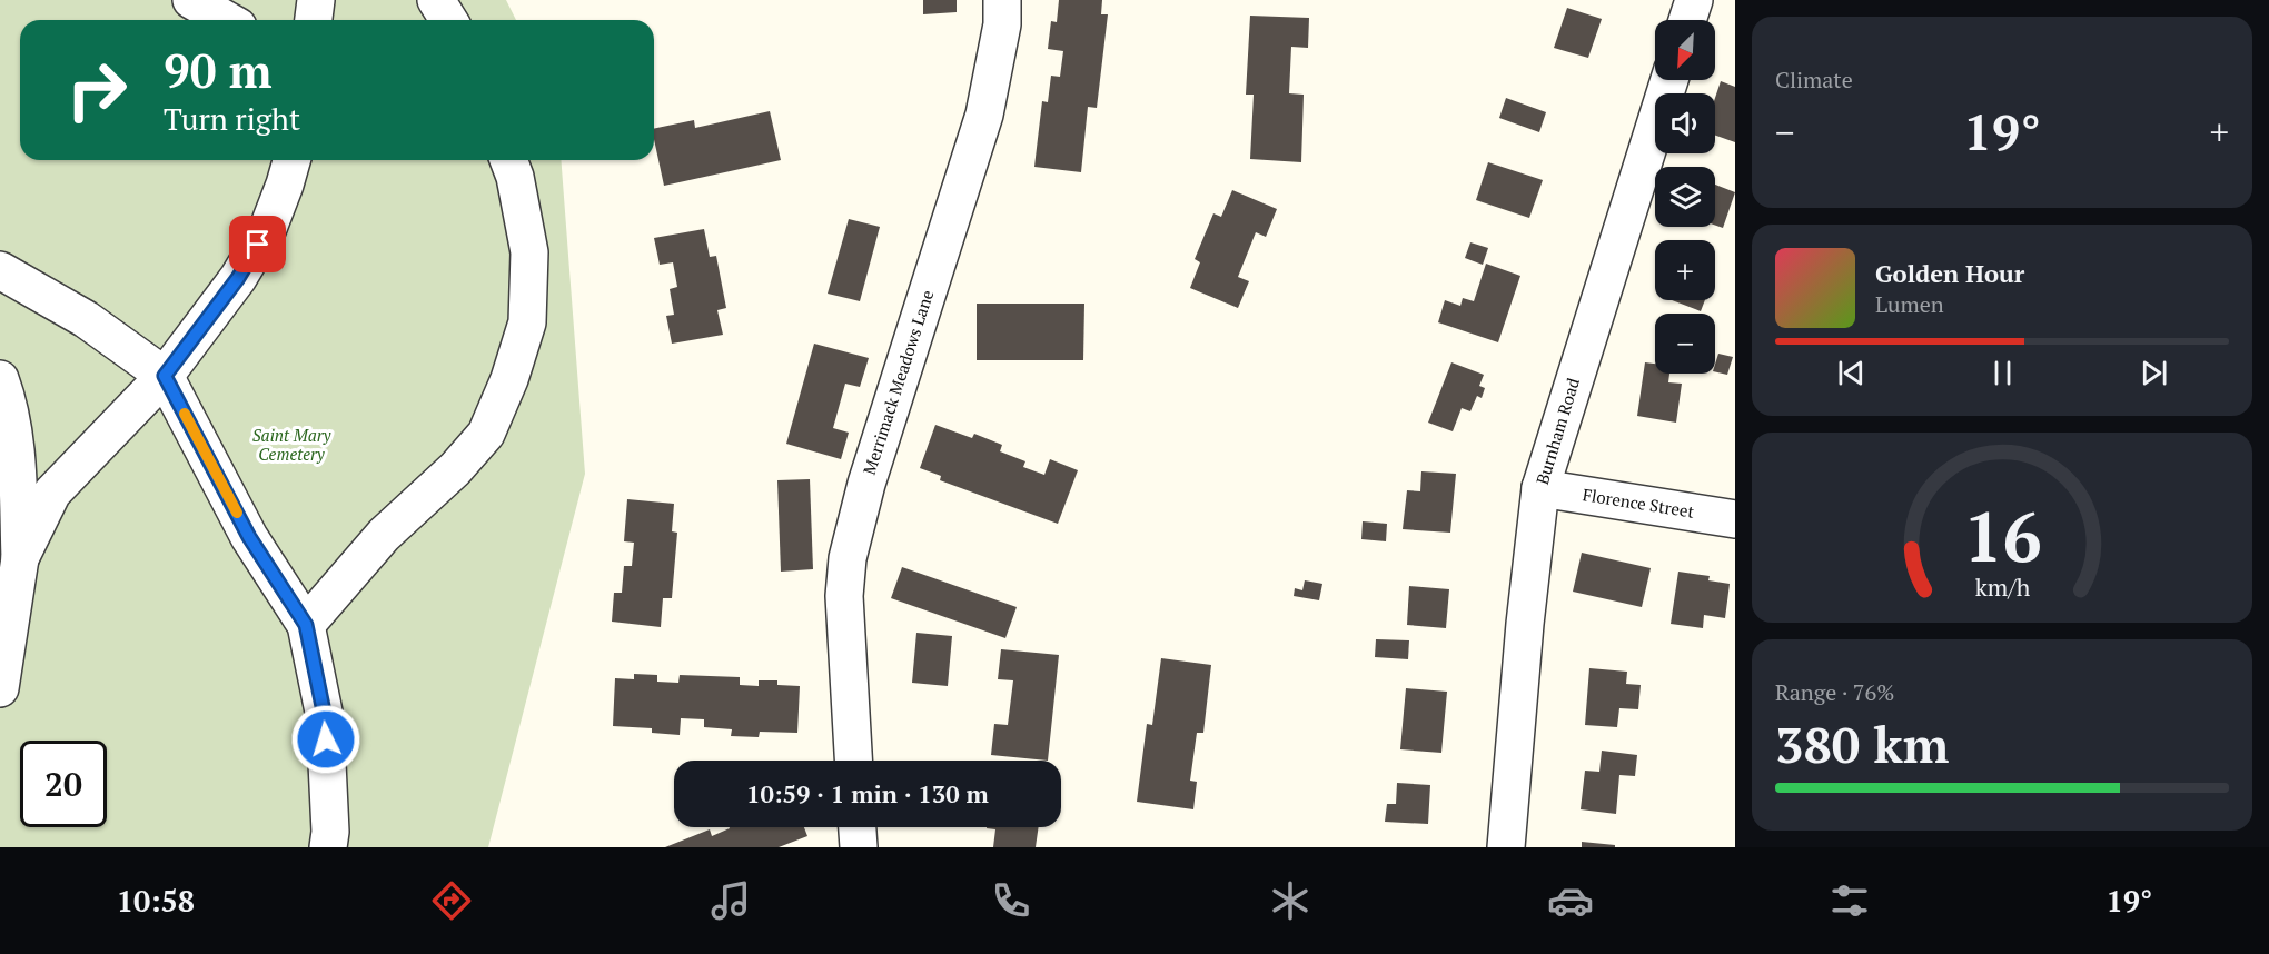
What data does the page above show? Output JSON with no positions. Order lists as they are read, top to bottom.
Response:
{
  "streets": {
    "street": ["Merrimack Meadows Lane", "Burnham Road", "Florence Street"]
  },
  "crossings": [
    ["Burnham Road", "Florence Street"]
  ],
  "parks": ["Saint Mary Cemetery"],
  "north": "bottom left",
  "page": {
    "tile": [
      "Climate",
      ["Range · 76%", "380 km"]
    ],
    "map_buttons": ["+", "−"],
    "turn": ["90 m", "Turn right"],
    "heat": ["−", "19°", "+"],
    "song": ["Golden Hour", "Lumen"],
    "limit": "20",
    "trip": "10:59 · 1 min · 130 m",
    "tabs": ["10:58", "19°"],
    "gauge": ["16", "km/h"]
  }
}
